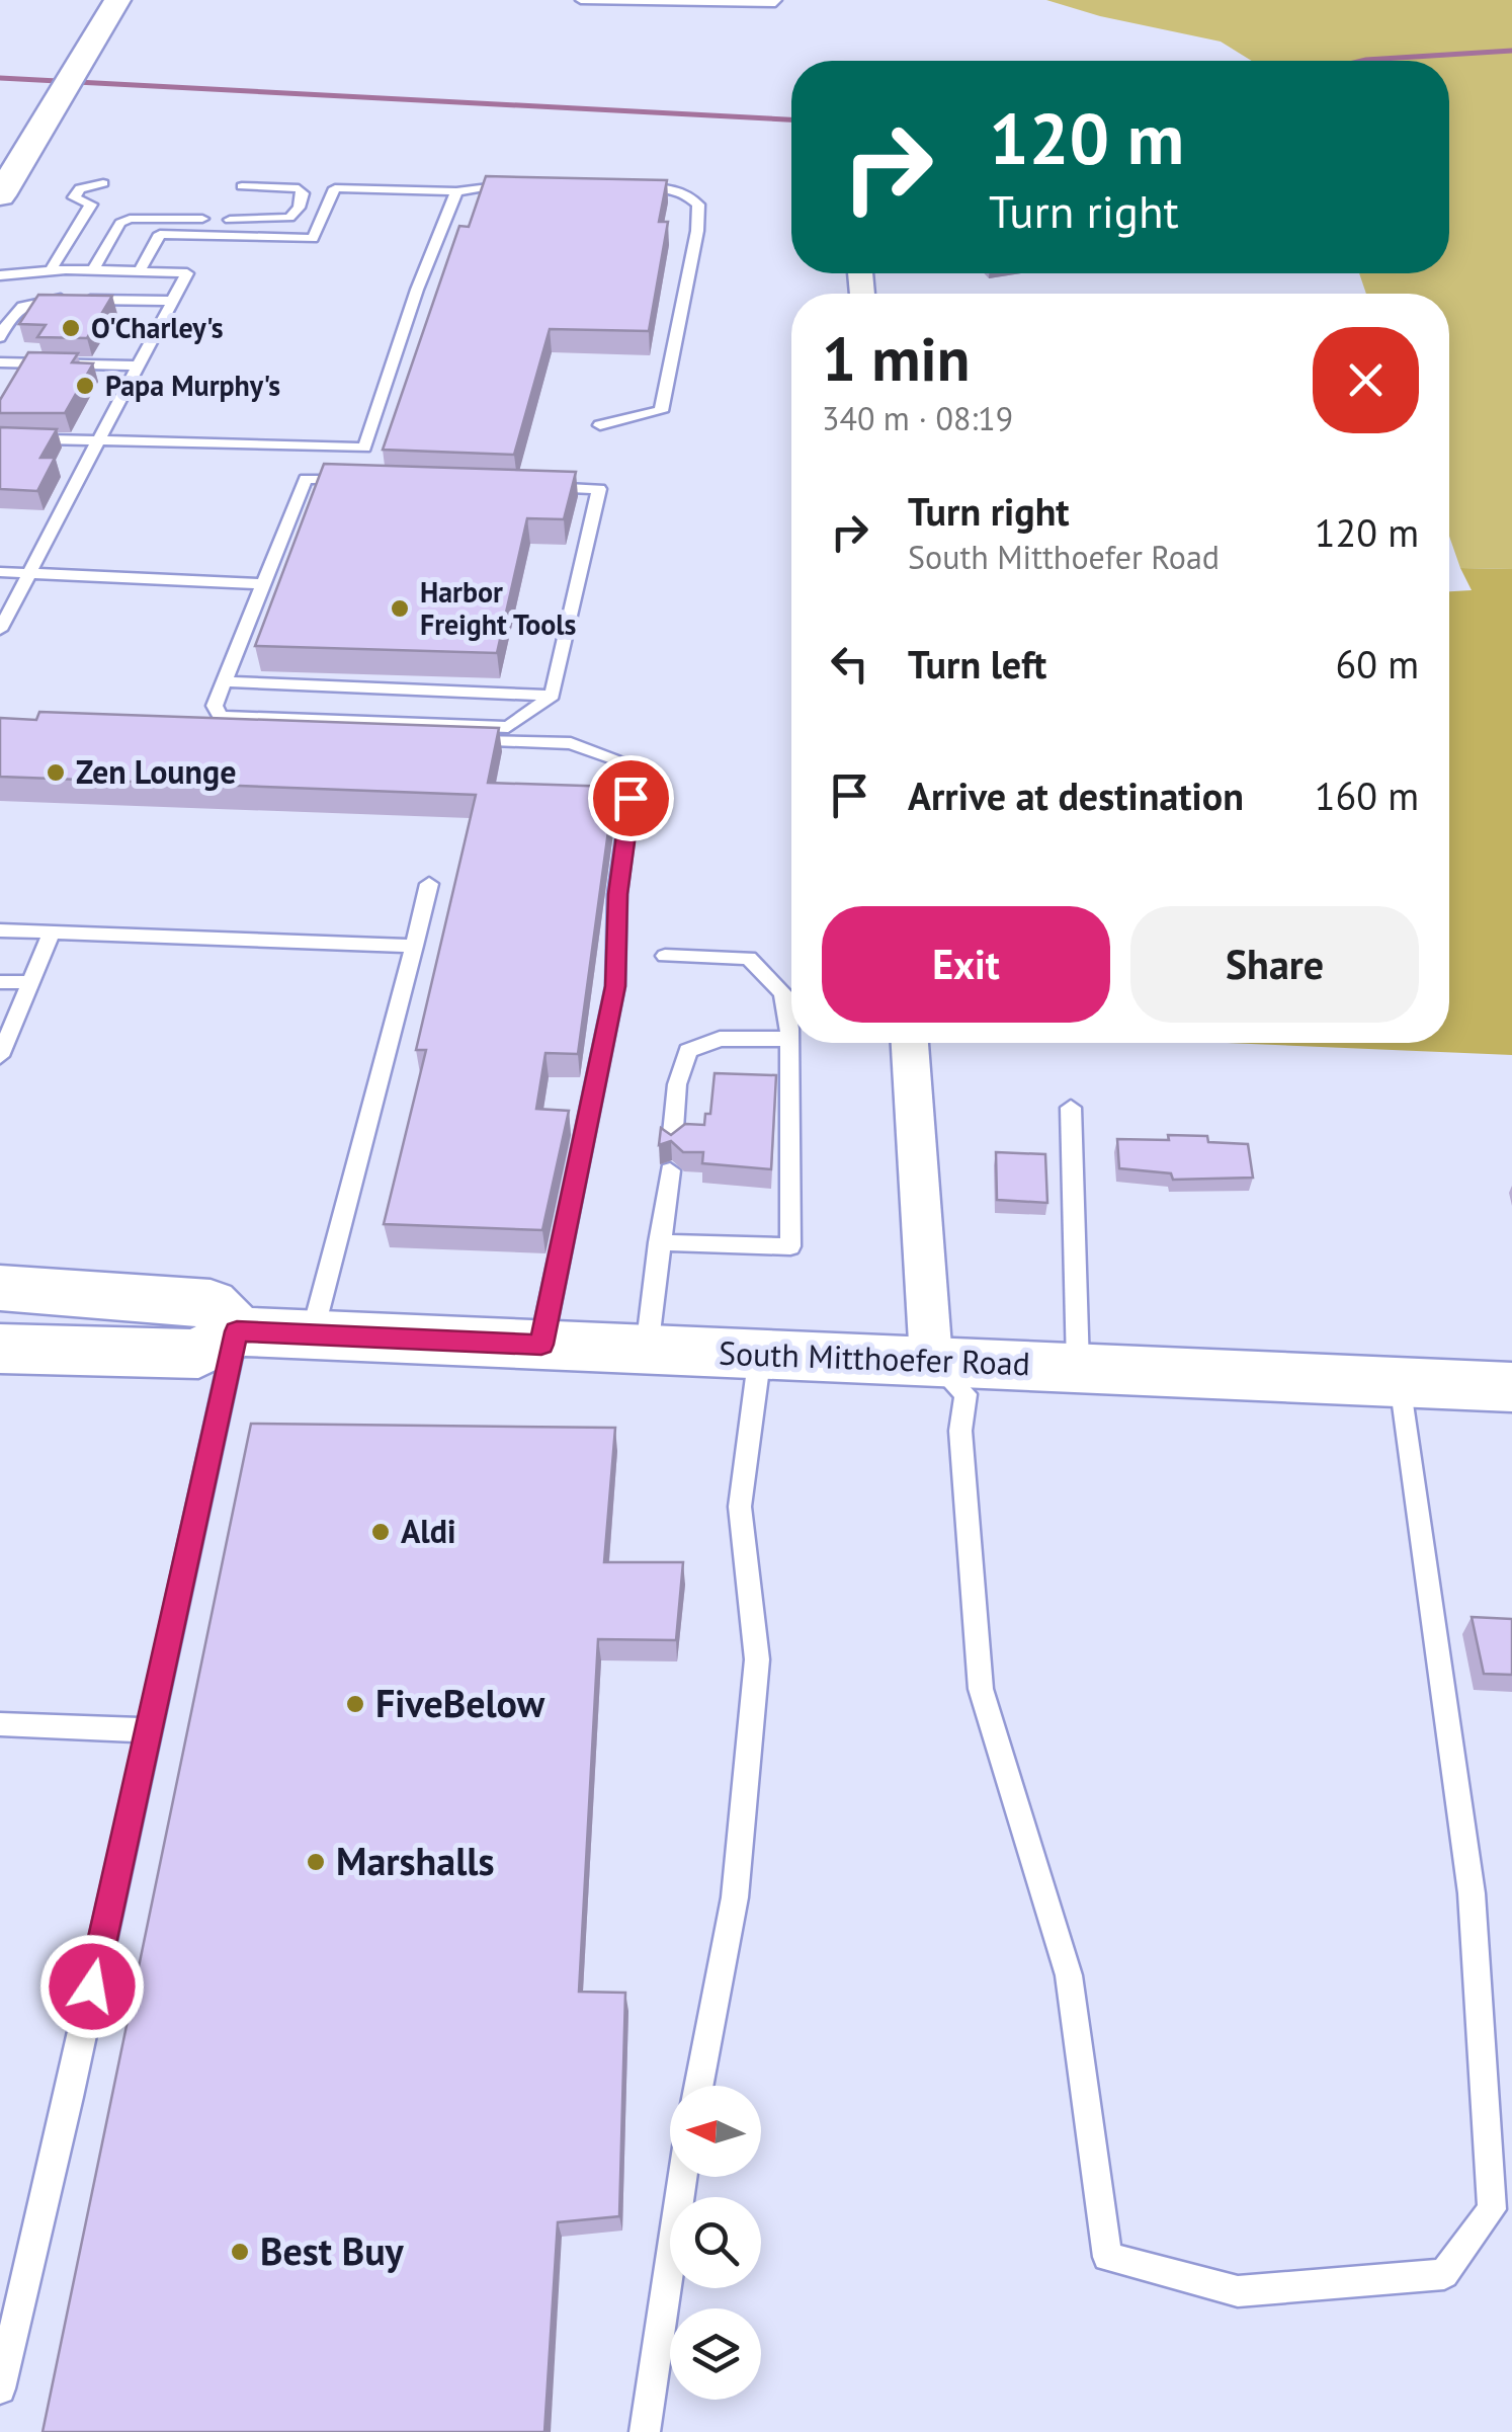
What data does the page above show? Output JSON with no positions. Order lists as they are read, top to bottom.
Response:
{
  "streets": {
    "main road": ["South Mitthoefer Road"]
  },
  "places": [
    "O'Charley's",
    "Papa Murphy's",
    "Harbor Freight Tools",
    "Zen Lounge",
    "Aldi",
    "FiveBelow",
    "Marshalls",
    "Best Buy"
  ],
  "north": "left",
  "page": {
    "turn": ["120 m", "Turn right"],
    "heading": ["1 min", "340 m · 08:19"],
    "list": [
      {
        "name": "Turn right",
        "note": "South Mitthoefer Road",
        "value": "120 m"
      },
      {
        "name": "Turn left",
        "value": "60 m"
      },
      {
        "name": "Arrive at destination",
        "value": "160 m"
      }
    ],
    "buttons": ["Exit", "Share"]
  }
}
